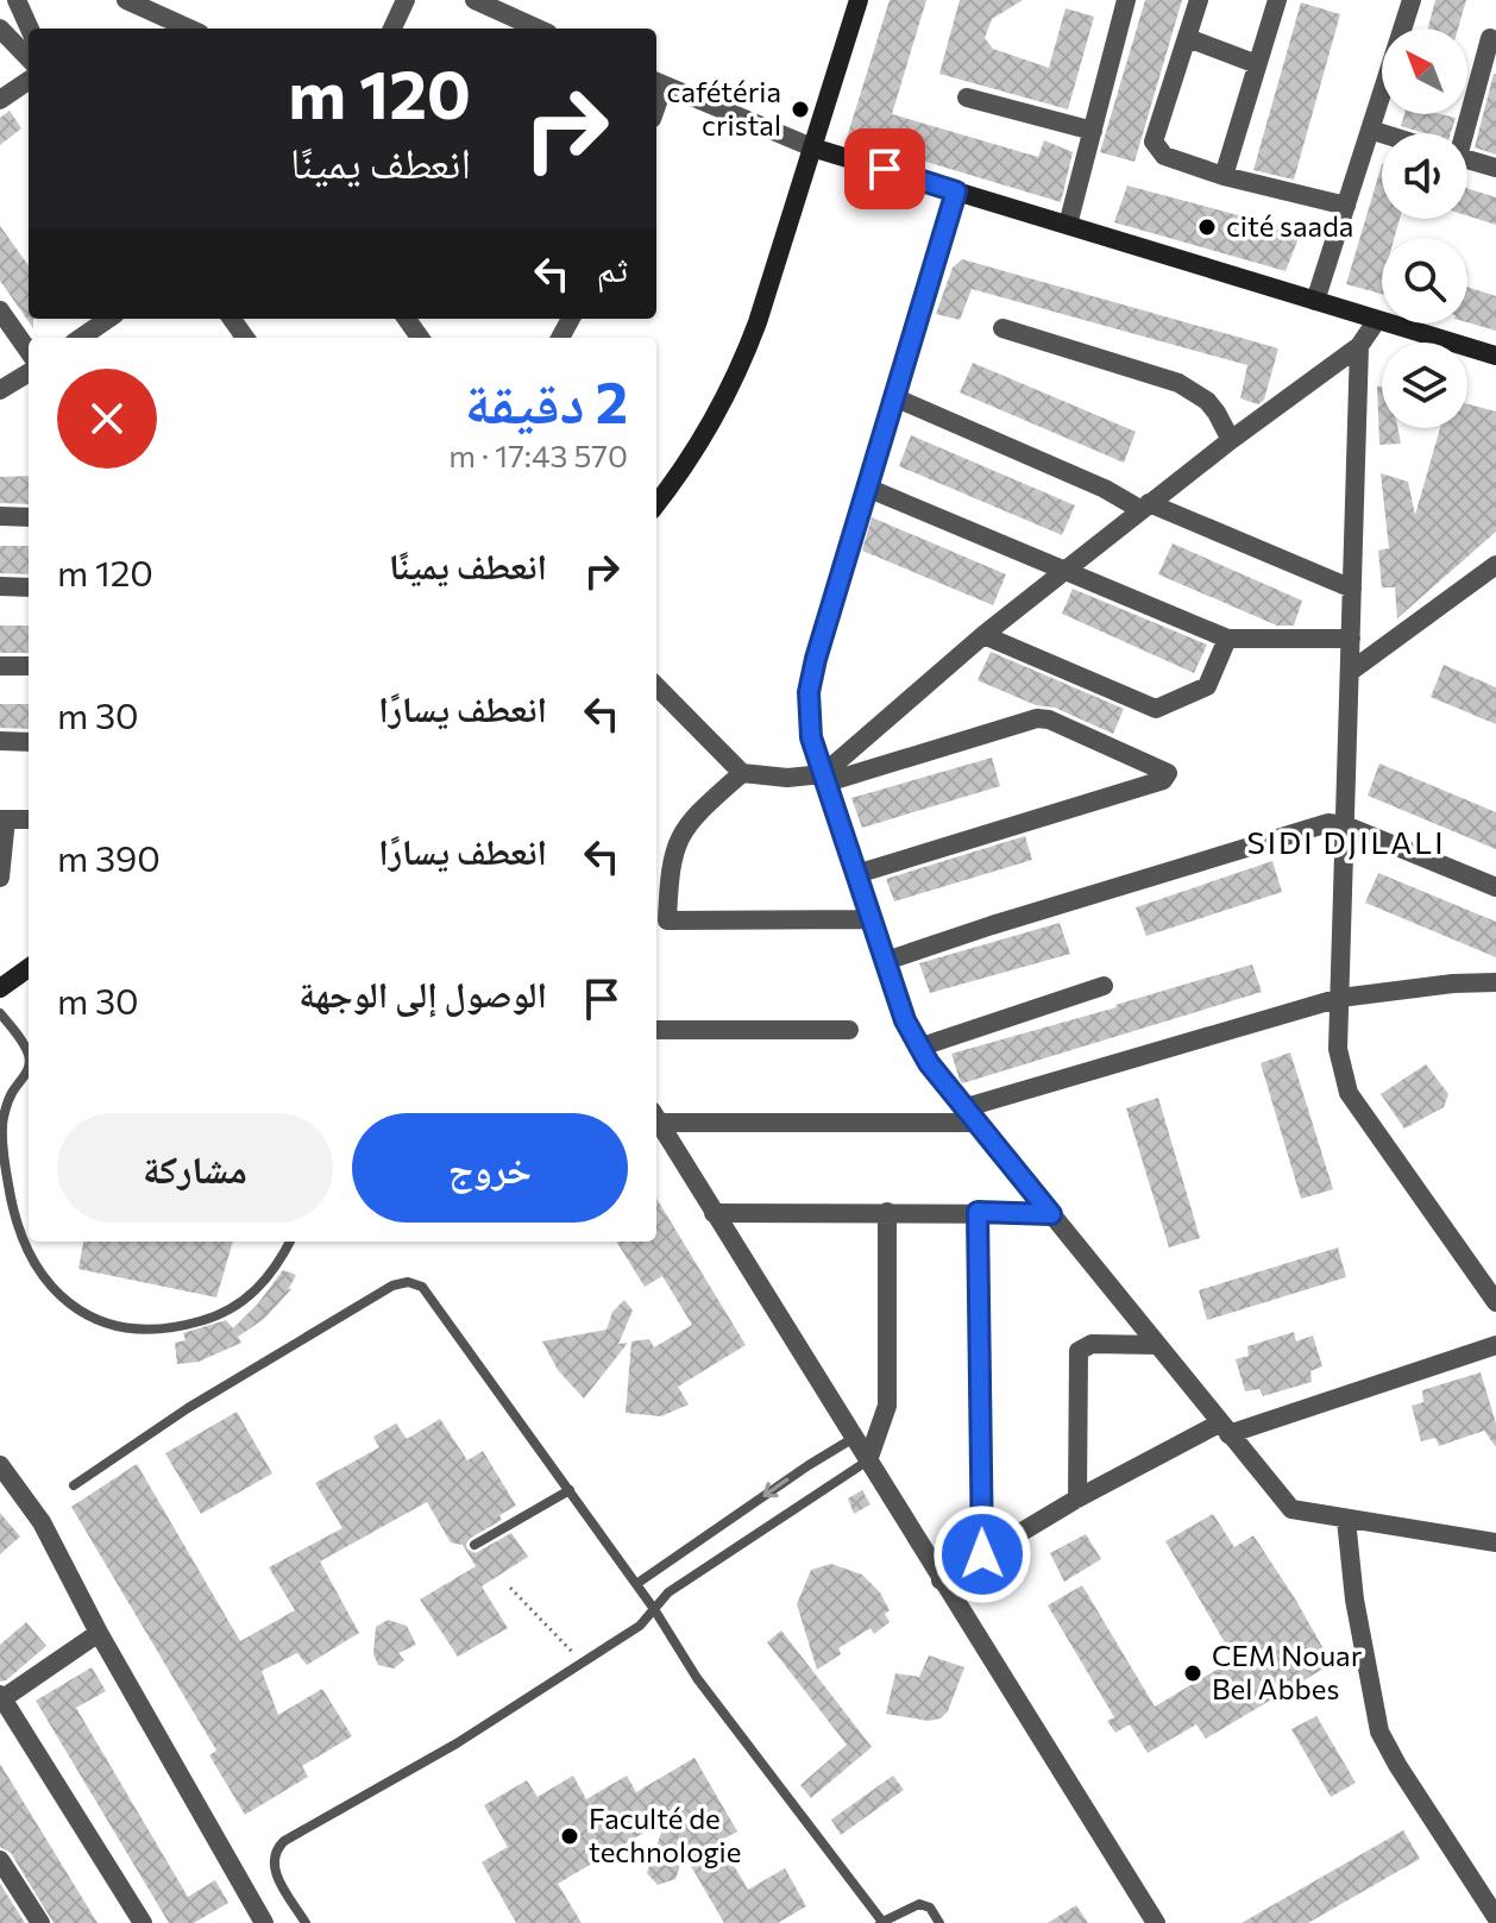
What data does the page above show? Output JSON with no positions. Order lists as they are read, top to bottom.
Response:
{
  "districts": ["SIDI DJILALI"],
  "places": [
    "cafétéria cristal",
    "cité saada",
    "CEM Nouar Bel Abbes",
    "Faculté de technologie"
  ],
  "north": "top left",
  "page": {
    "turn": ["120 m", "انعطف يمينًا"],
    "then": "ثم",
    "heading": ["2 دقيقة", "570 m · 17:43"],
    "list": [
      {
        "name": "انعطف يمينًا",
        "value": "120 m"
      },
      {
        "name": "انعطف يسارًا",
        "value": "30 m"
      },
      {
        "name": "انعطف يسارًا",
        "value": "390 m"
      },
      {
        "name": "الوصول إلى الوجهة",
        "value": "30 m"
      }
    ],
    "buttons": ["خروج", "مشاركة"]
  }
}
